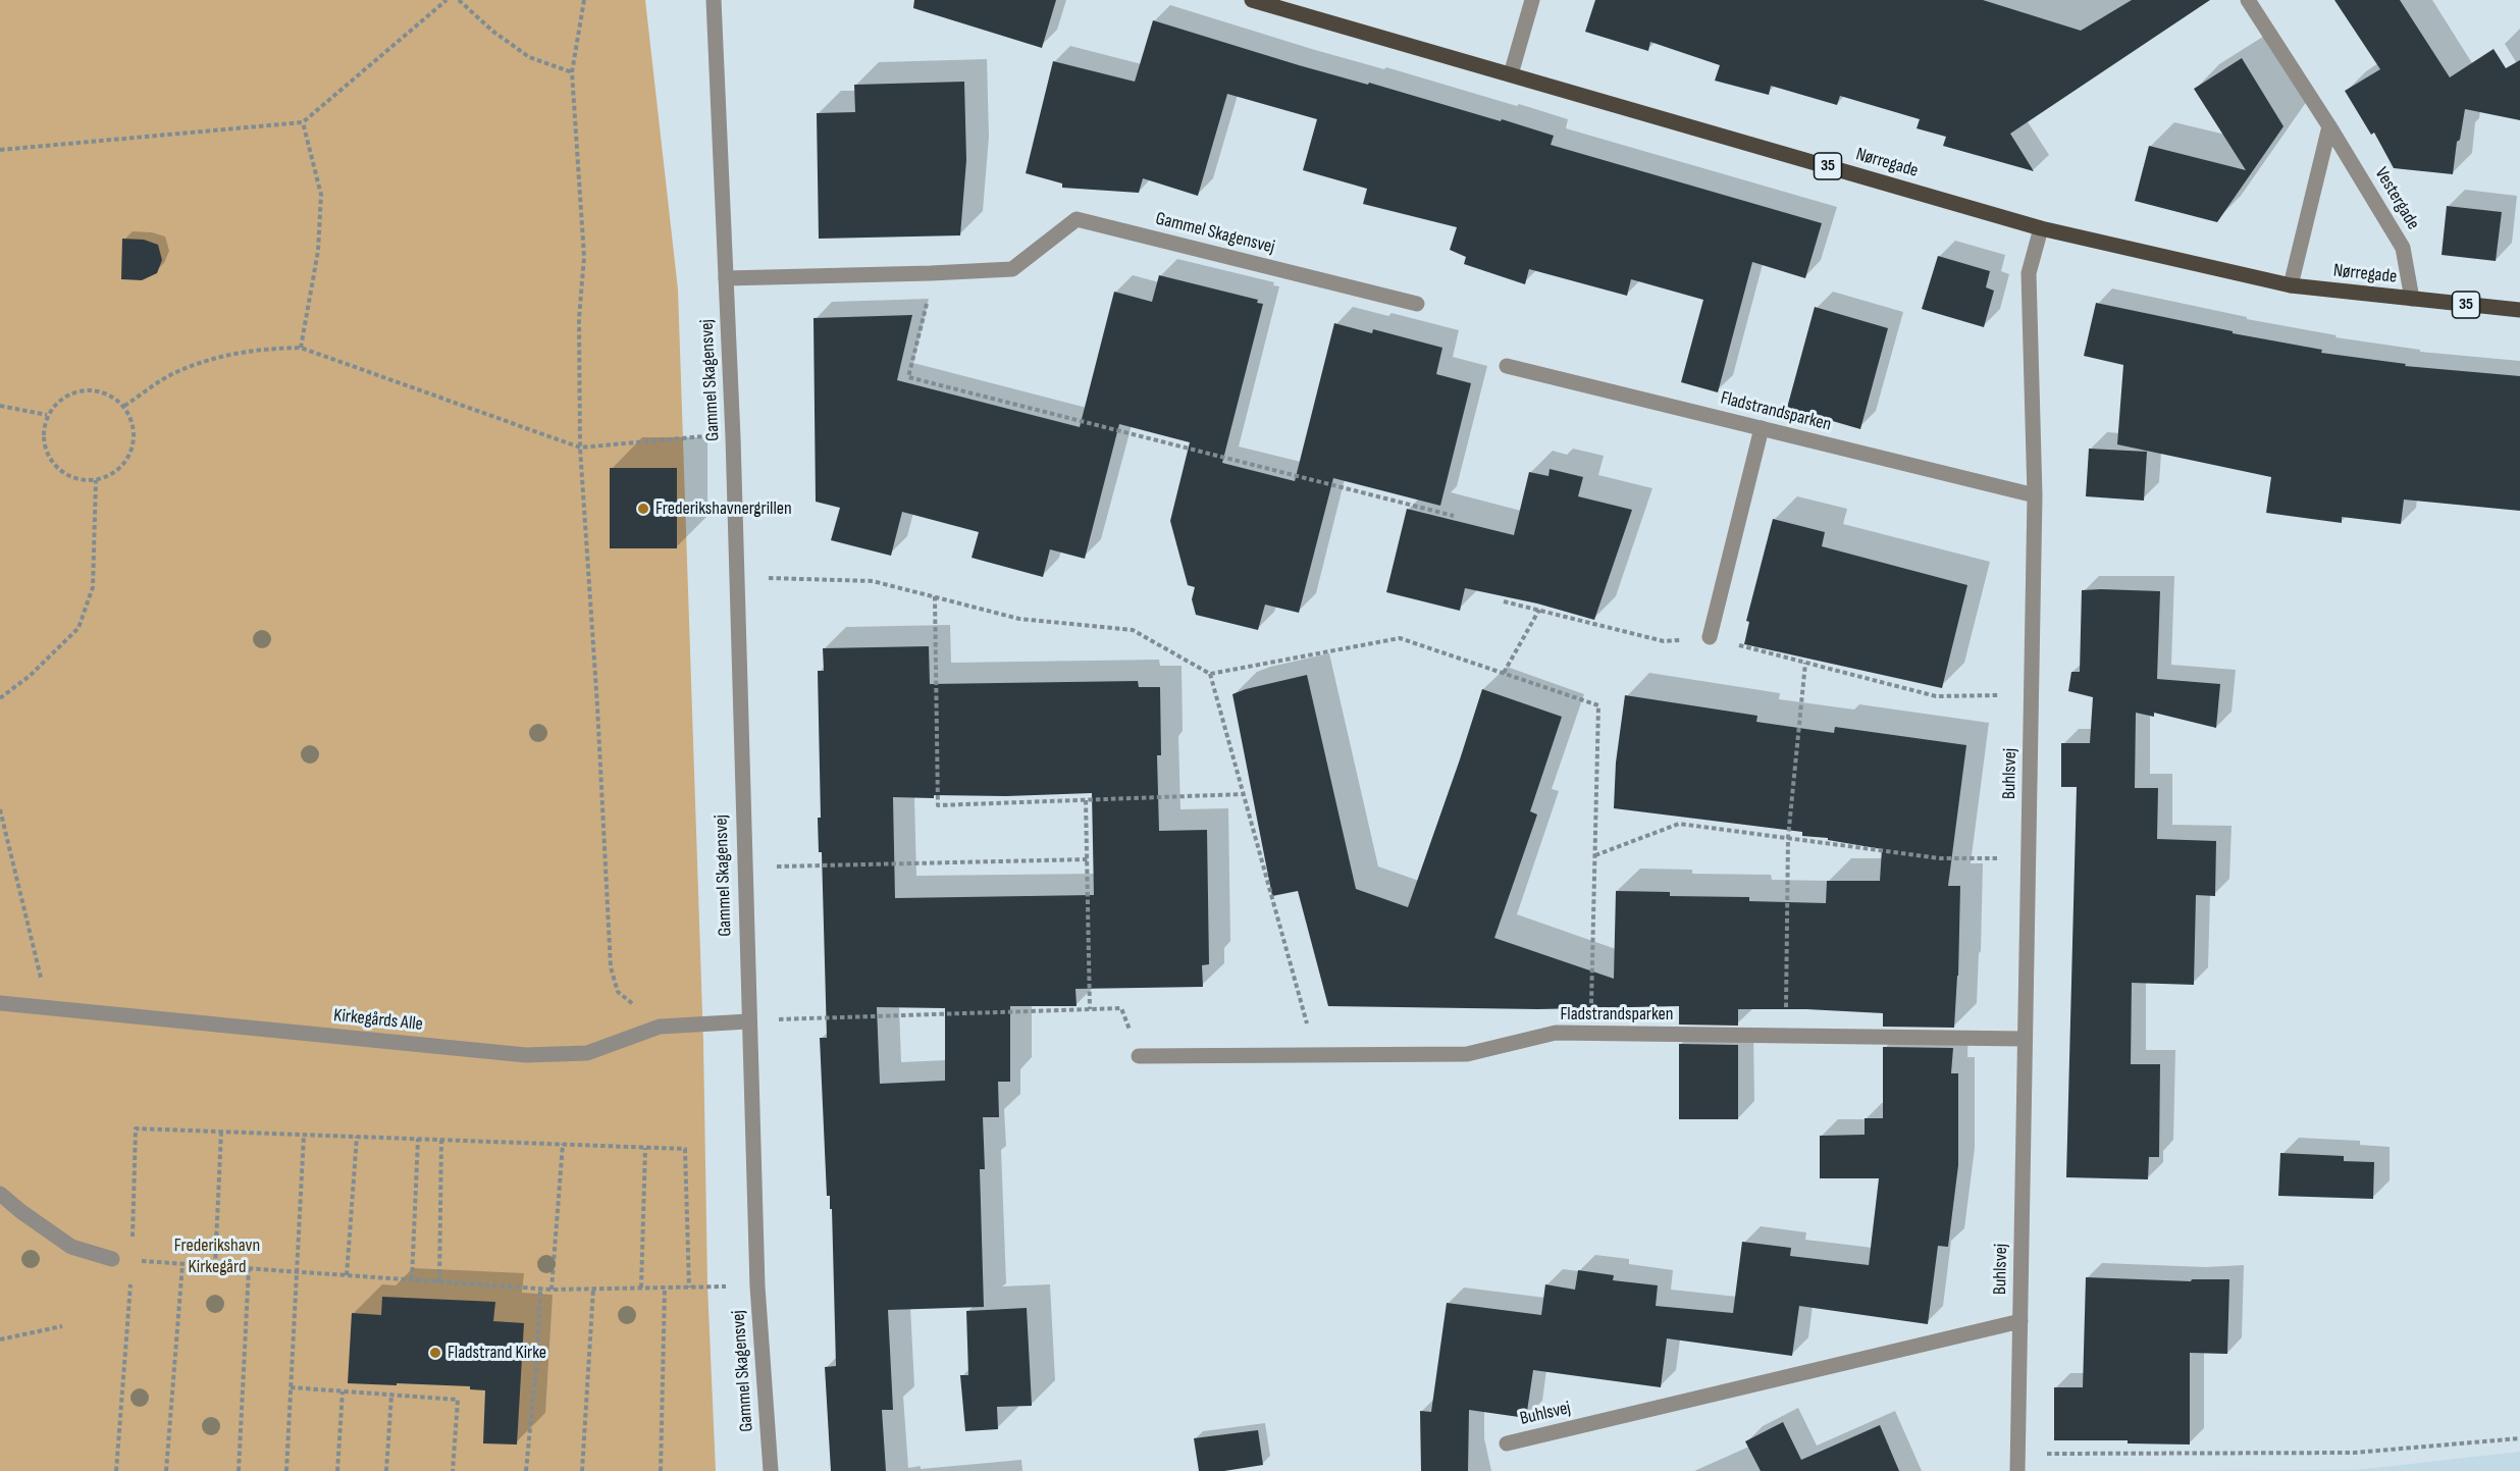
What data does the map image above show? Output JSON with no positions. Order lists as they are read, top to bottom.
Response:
{
  "streets": {
    "main road": ["Nørregade", "35"],
    "street": [
      "Vestergade",
      "Gammel Skagensvej",
      "Fladstrandsparken",
      "Buhlsvej",
      "Kirkegårds Alle"
    ]
  },
  "crossings": [
    ["Nørregade", "35"],
    ["Nørregade", "Vestergade"],
    ["Nørregade", "Buhlsvej"],
    ["35", "Vestergade"],
    ["Gammel Skagensvej", "Kirkegårds Alle"],
    ["Fladstrandsparken", "Buhlsvej"]
  ],
  "parks": ["Frederikshavn Kirkegård"],
  "places": ["Frederikshavnergrillen", "Fladstrand Kirke"]
}
